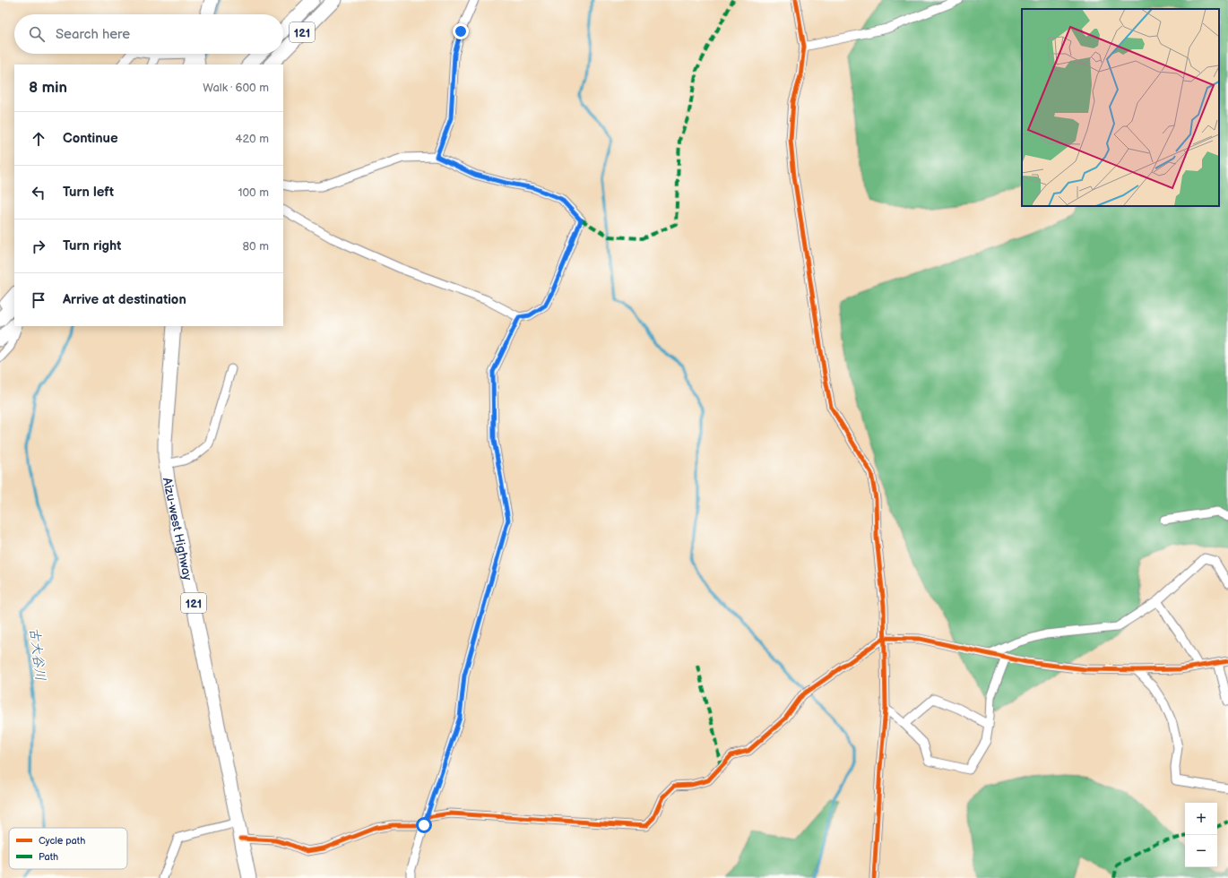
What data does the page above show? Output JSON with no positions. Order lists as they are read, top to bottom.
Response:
{
  "streets": {
    "highway": ["121", "Aizu-west Highway"]
  },
  "water": ["古大谷川"],
  "legend": ["Cycle path", "Path"],
  "page": {
    "search": "Search here",
    "heading": ["8 min", "Walk · 600 m"],
    "list": [
      ["Continue", "420 m"],
      ["Turn left", "100 m"],
      ["Turn right", "80 m"],
      "Arrive at destination"
    ],
    "map_buttons": ["+", "−"]
  }
}
